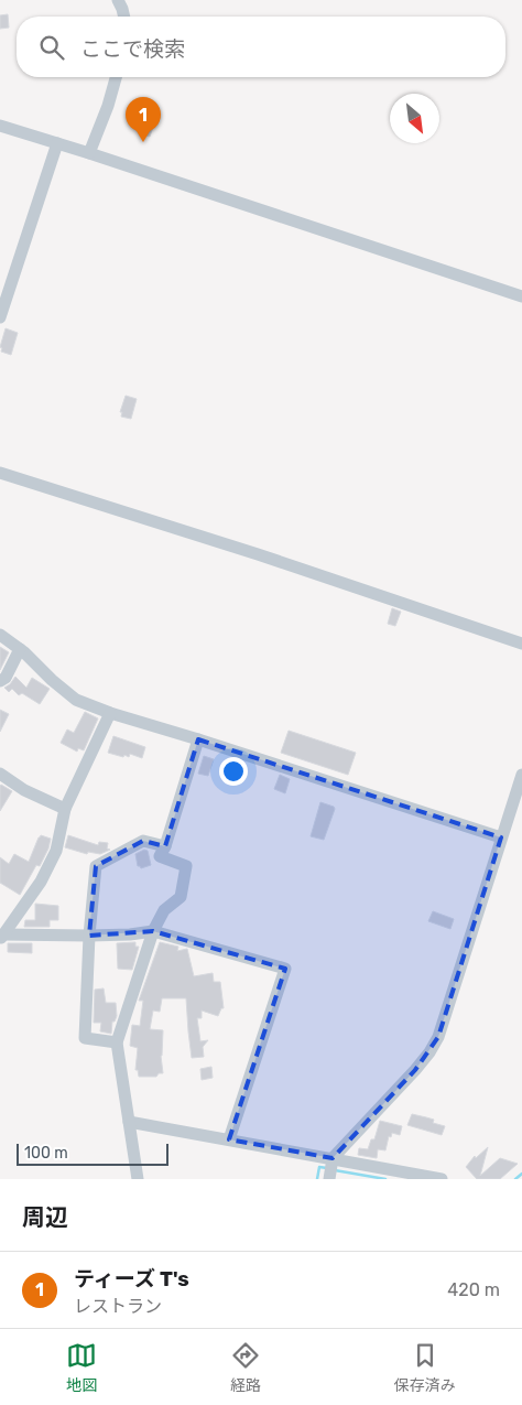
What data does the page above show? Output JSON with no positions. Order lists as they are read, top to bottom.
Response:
{
  "scale_bar": "100 m",
  "north": "bottom right",
  "page": {
    "search": "ここで検索",
    "pins": "1",
    "scale": "100 m",
    "heading": "周辺",
    "list": [
      {
        "mark": "1",
        "name": "ティーズ T's",
        "note": "レストラン",
        "value": "420 m"
      }
    ],
    "nav": ["地図", "経路", "保存済み"]
  }
}
